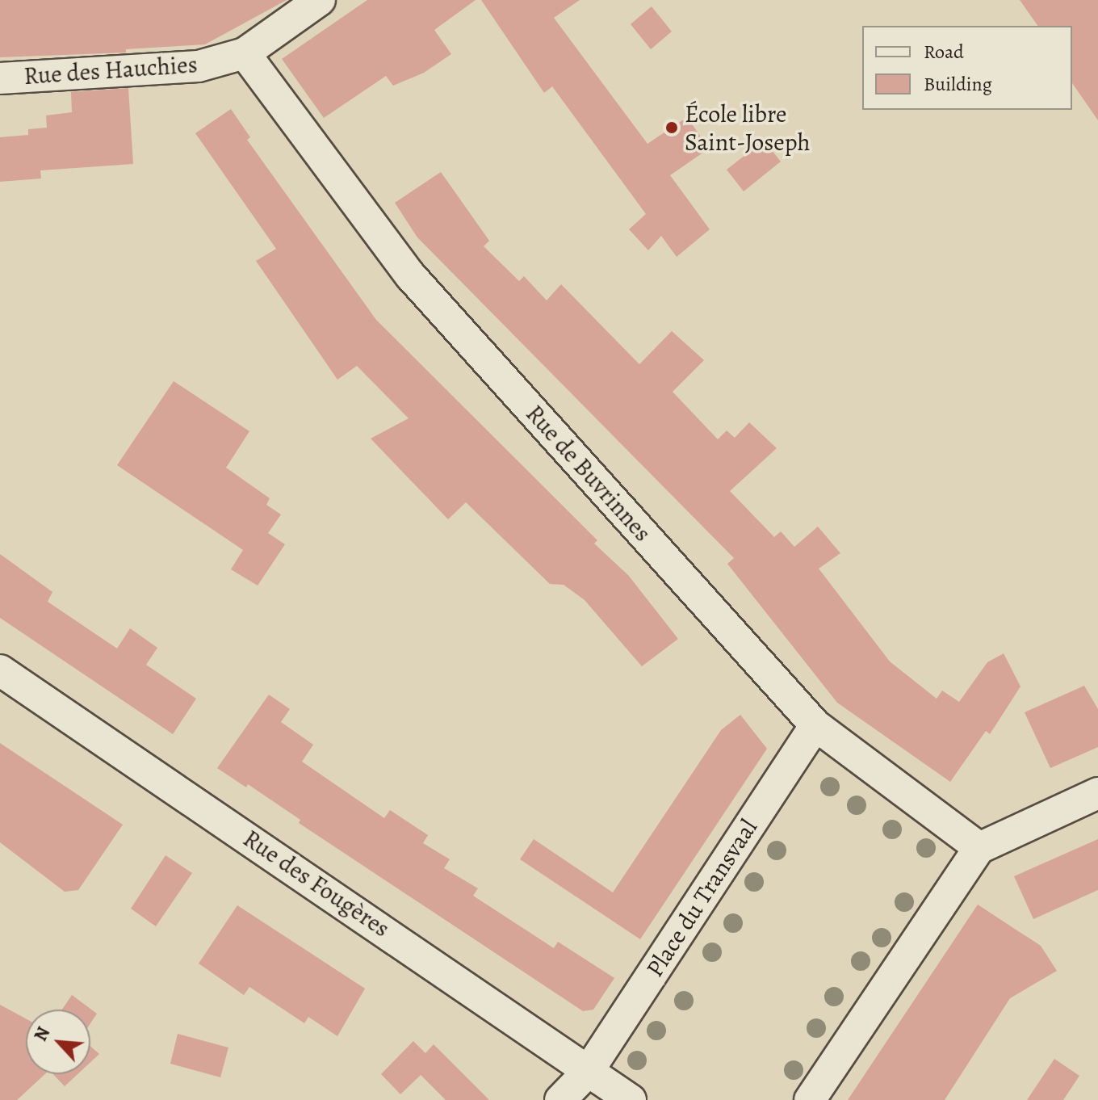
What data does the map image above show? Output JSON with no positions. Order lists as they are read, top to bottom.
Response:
{
  "streets": {
    "street": [
      "Rue des Hauchies",
      "Rue de Buvrinnes",
      "Rue des Fougères",
      "Place du Transvaal"
    ]
  },
  "crossings": [
    ["Rue des Hauchies", "Rue de Buvrinnes"],
    ["Rue de Buvrinnes", "Place du Transvaal"],
    ["Rue des Fougères", "Place du Transvaal"]
  ],
  "places": ["École libre Saint-Joseph"],
  "legend": ["Road", "Building"],
  "north": "top left"
}
